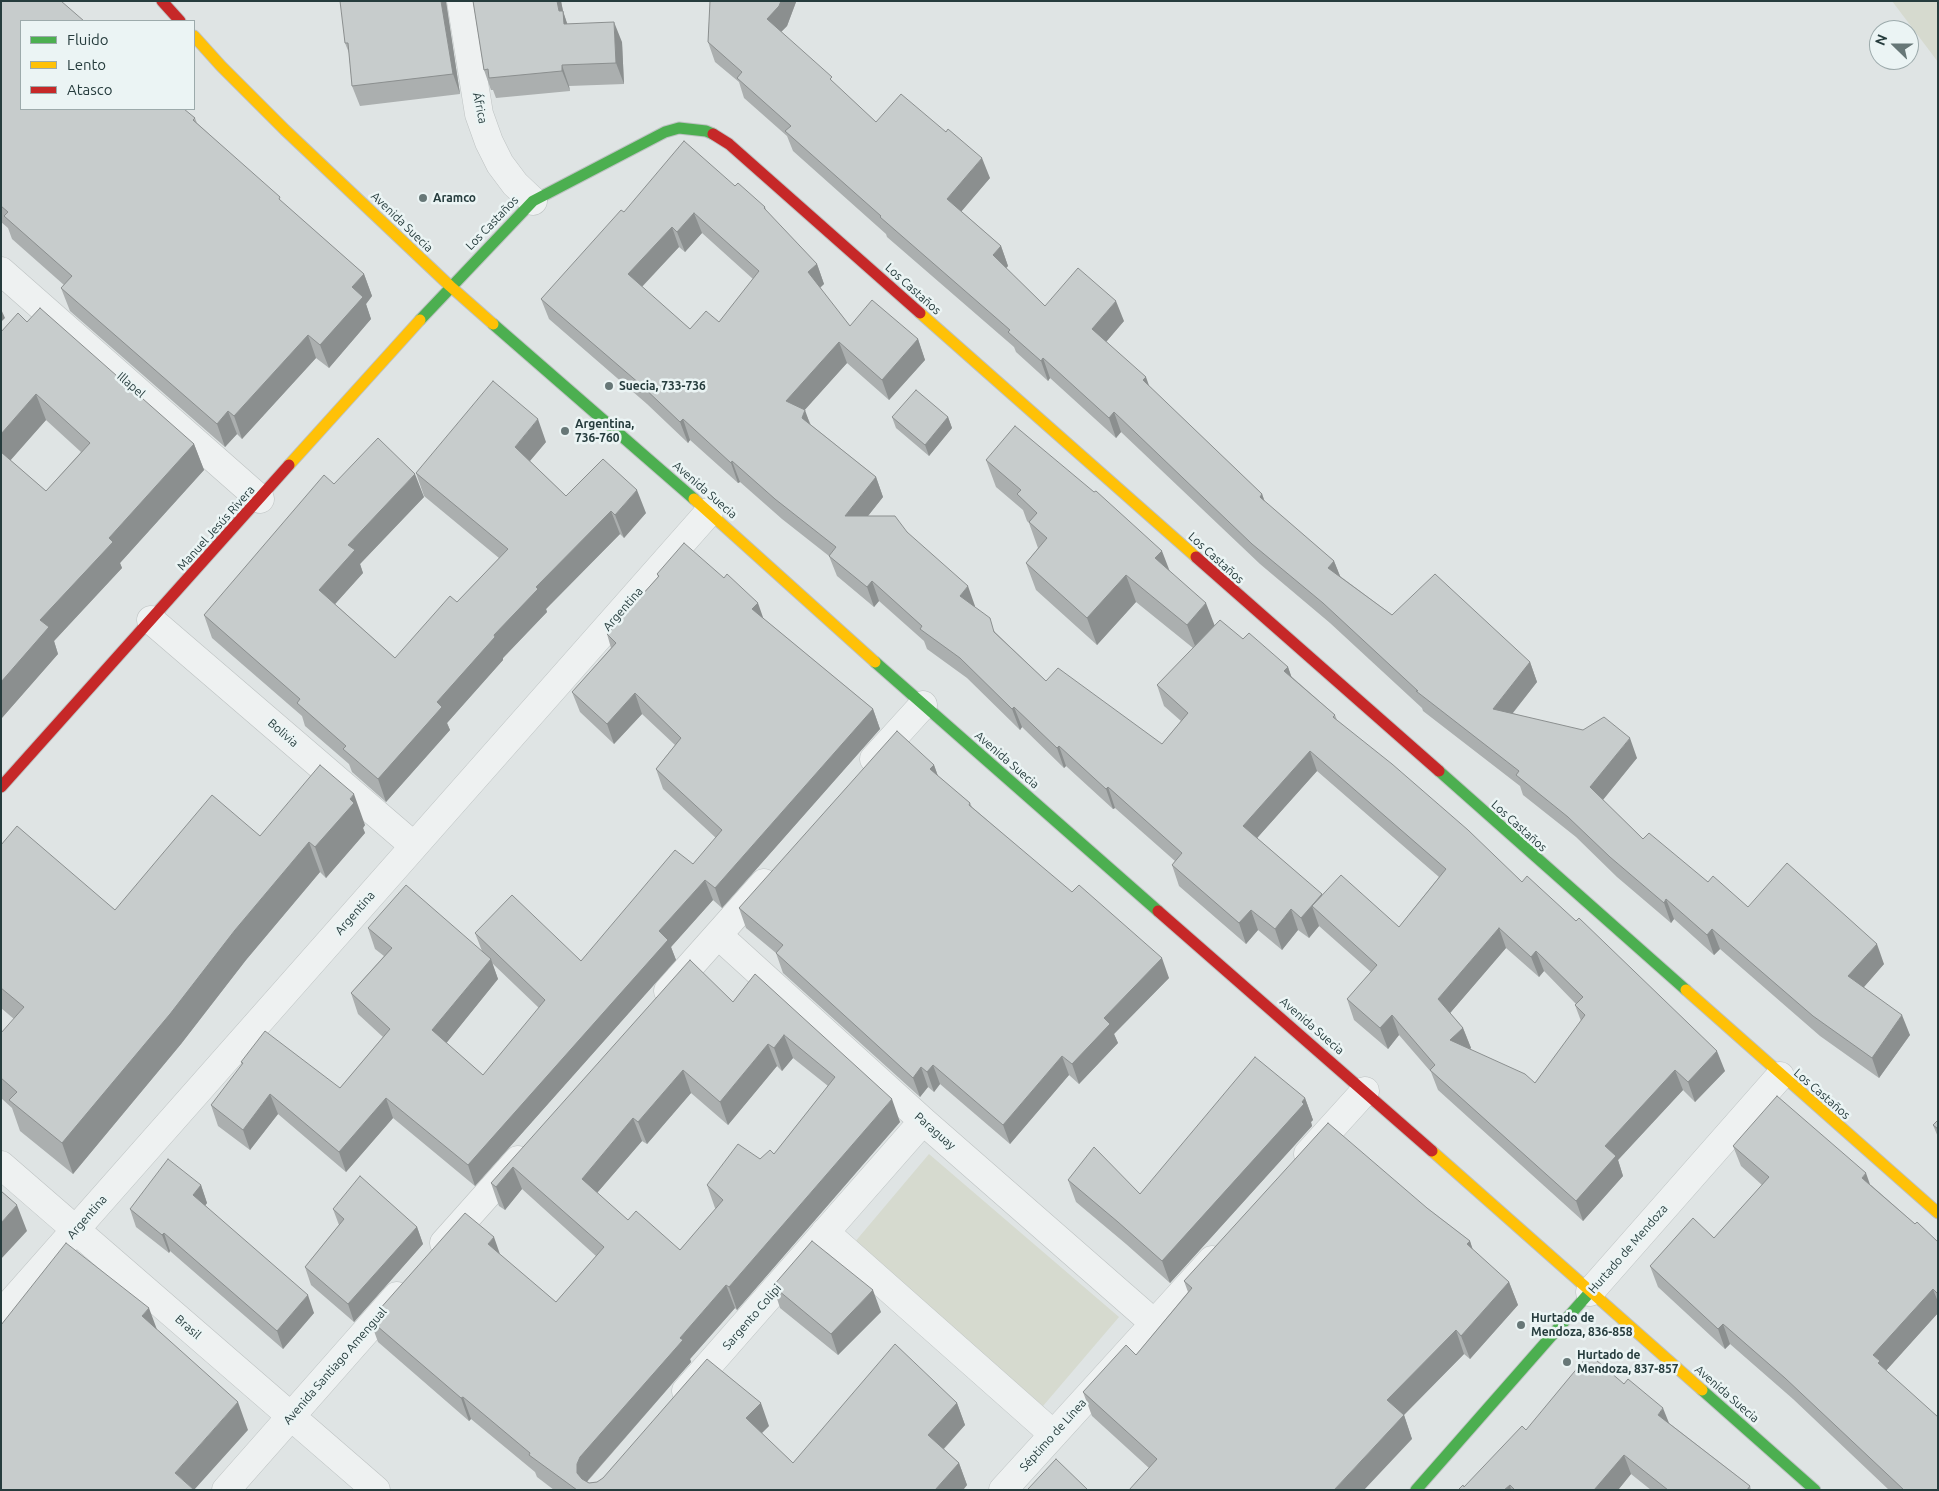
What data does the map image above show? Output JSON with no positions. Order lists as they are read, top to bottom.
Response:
{
  "streets": {
    "street": [
      "África",
      "Avenida Suecia",
      "Los Castaños",
      "Illapel",
      "Manuel Jesús Rivera",
      "Argentina",
      "Bolivia",
      "Paraguay",
      "Hurtado de Mendoza",
      "Sargento Colipi",
      "Brasil",
      "Avenida Santiago Amengual",
      "Séptimo de Línea"
    ]
  },
  "crossings": [
    ["África", "Los Castaños"],
    ["Avenida Suecia", "Los Castaños"],
    ["Avenida Suecia", "Manuel Jesús Rivera"],
    ["Avenida Suecia", "Argentina"],
    ["Avenida Suecia", "Hurtado de Mendoza"],
    ["Los Castaños", "Manuel Jesús Rivera"],
    ["Los Castaños", "Hurtado de Mendoza"],
    ["Illapel", "Manuel Jesús Rivera"],
    ["Manuel Jesús Rivera", "Bolivia"],
    ["Argentina", "Bolivia"],
    ["Argentina", "Brasil"],
    ["Paraguay", "Sargento Colipi"],
    ["Paraguay", "Séptimo de Línea"],
    ["Brasil", "Avenida Santiago Amengual"]
  ],
  "places": [
    "Aramco",
    "Suecia, 733-736",
    "Argentina, 736-760",
    "Hurtado de Mendoza, 836-858",
    "Hurtado de Mendoza, 837-857"
  ],
  "legend": ["Fluido", "Lento", "Atasco"],
  "north": "left"
}
